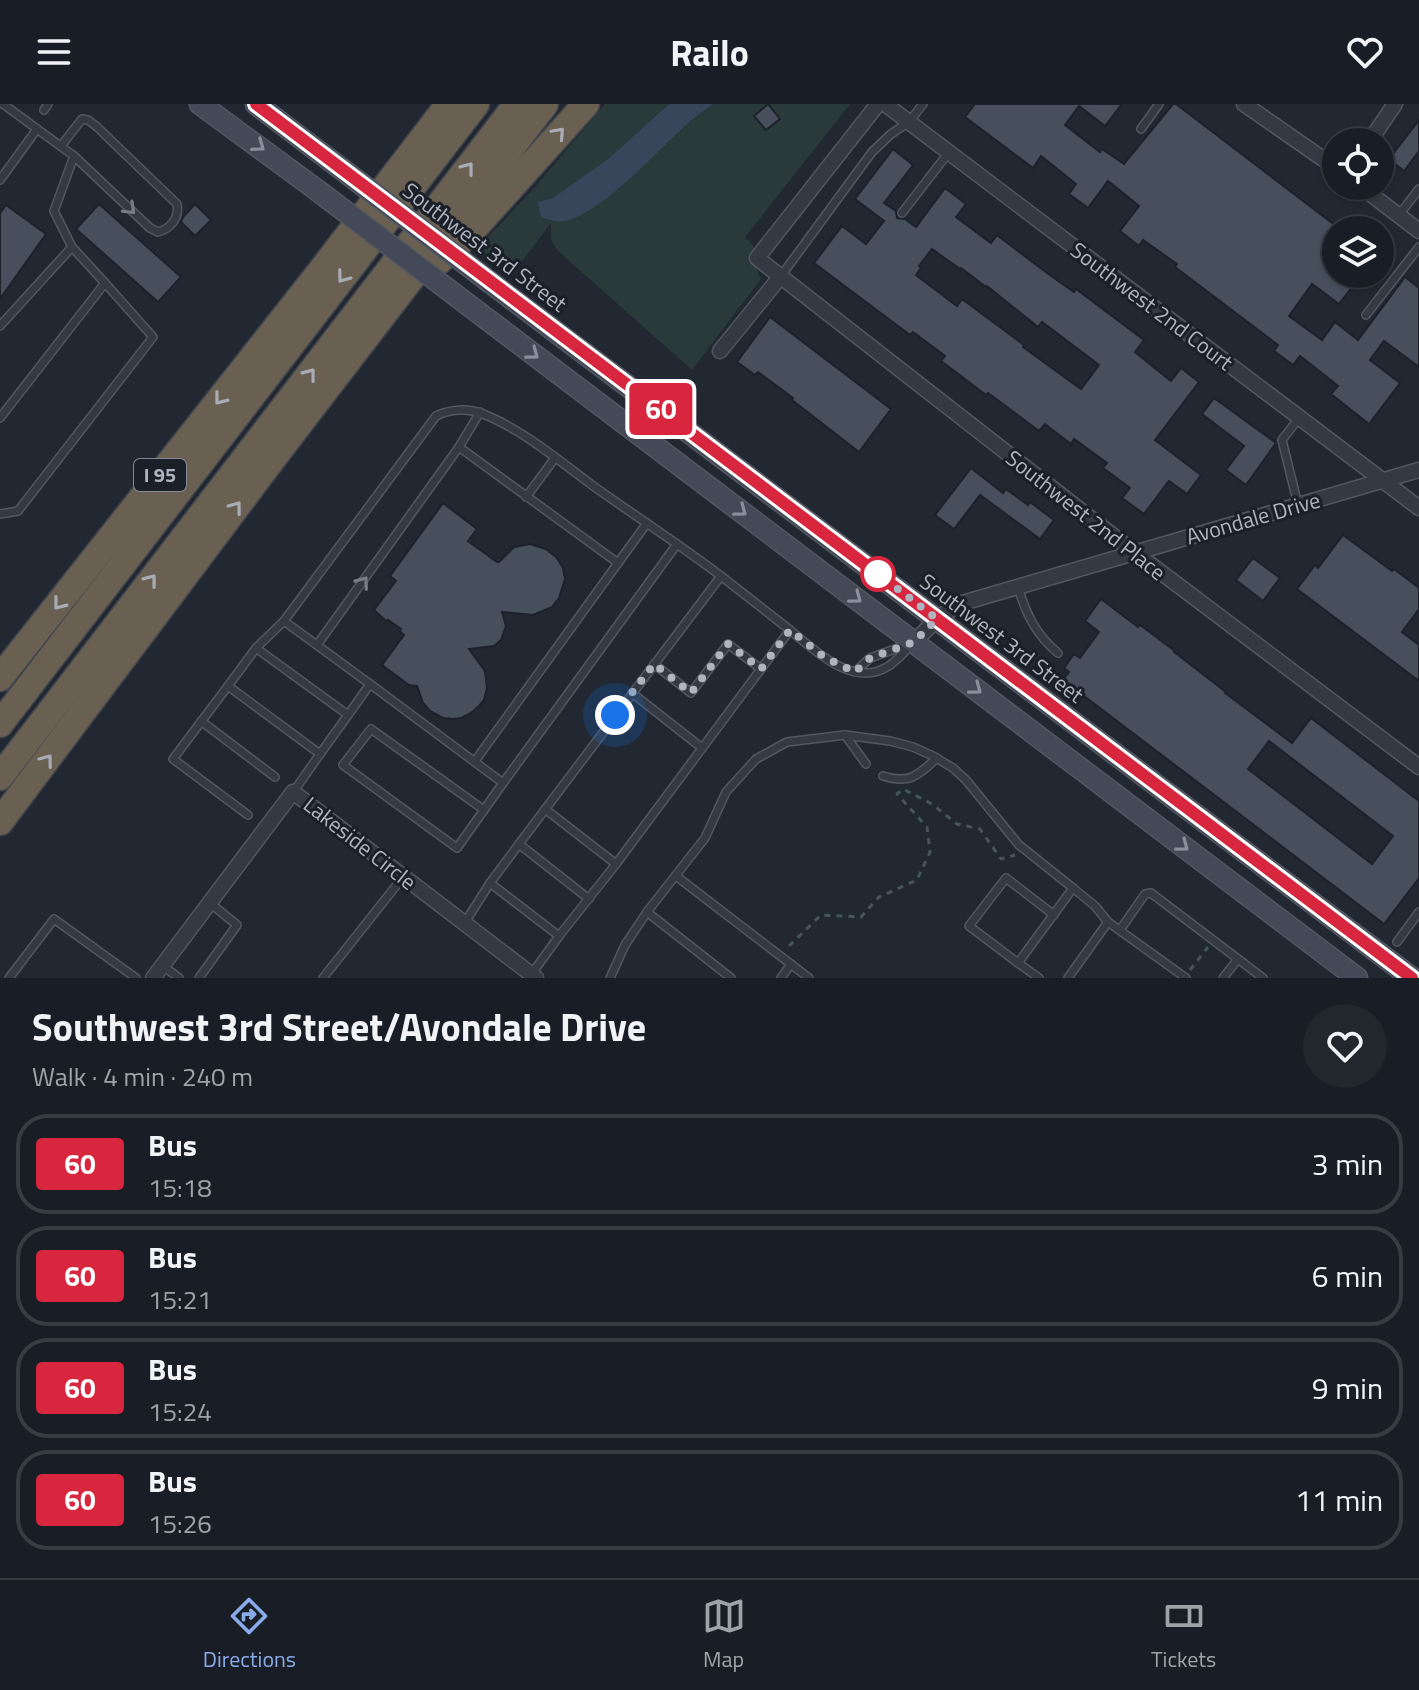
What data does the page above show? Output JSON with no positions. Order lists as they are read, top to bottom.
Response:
{
  "streets": {
    "highway": ["I 95"],
    "street": [
      "Southwest 3rd Street",
      "Southwest 2nd Court",
      "Southwest 2nd Place",
      "Avondale Drive",
      "Lakeside Circle"
    ]
  },
  "crossings": [
    ["Southwest 3rd Street", "Avondale Drive"],
    ["Southwest 2nd Court", "Avondale Drive"],
    ["Southwest 2nd Place", "Avondale Drive"]
  ],
  "lines": ["bus line 60"],
  "page": {
    "header": "Railo",
    "on_map": "60",
    "heading": ["Southwest 3rd Street/Avondale Drive", "Walk · 4 min · 240 m"],
    "list": [
      {
        "mark": "60",
        "name": "Bus",
        "note": "15:18",
        "value": "3 min"
      },
      {
        "mark": "60",
        "name": "Bus",
        "note": "15:21",
        "value": "6 min"
      },
      {
        "mark": "60",
        "name": "Bus",
        "note": "15:24",
        "value": "9 min"
      },
      {
        "mark": "60",
        "name": "Bus",
        "note": "15:26",
        "value": "11 min"
      }
    ],
    "tabs": ["Directions", "Map", "Tickets"]
  }
}
